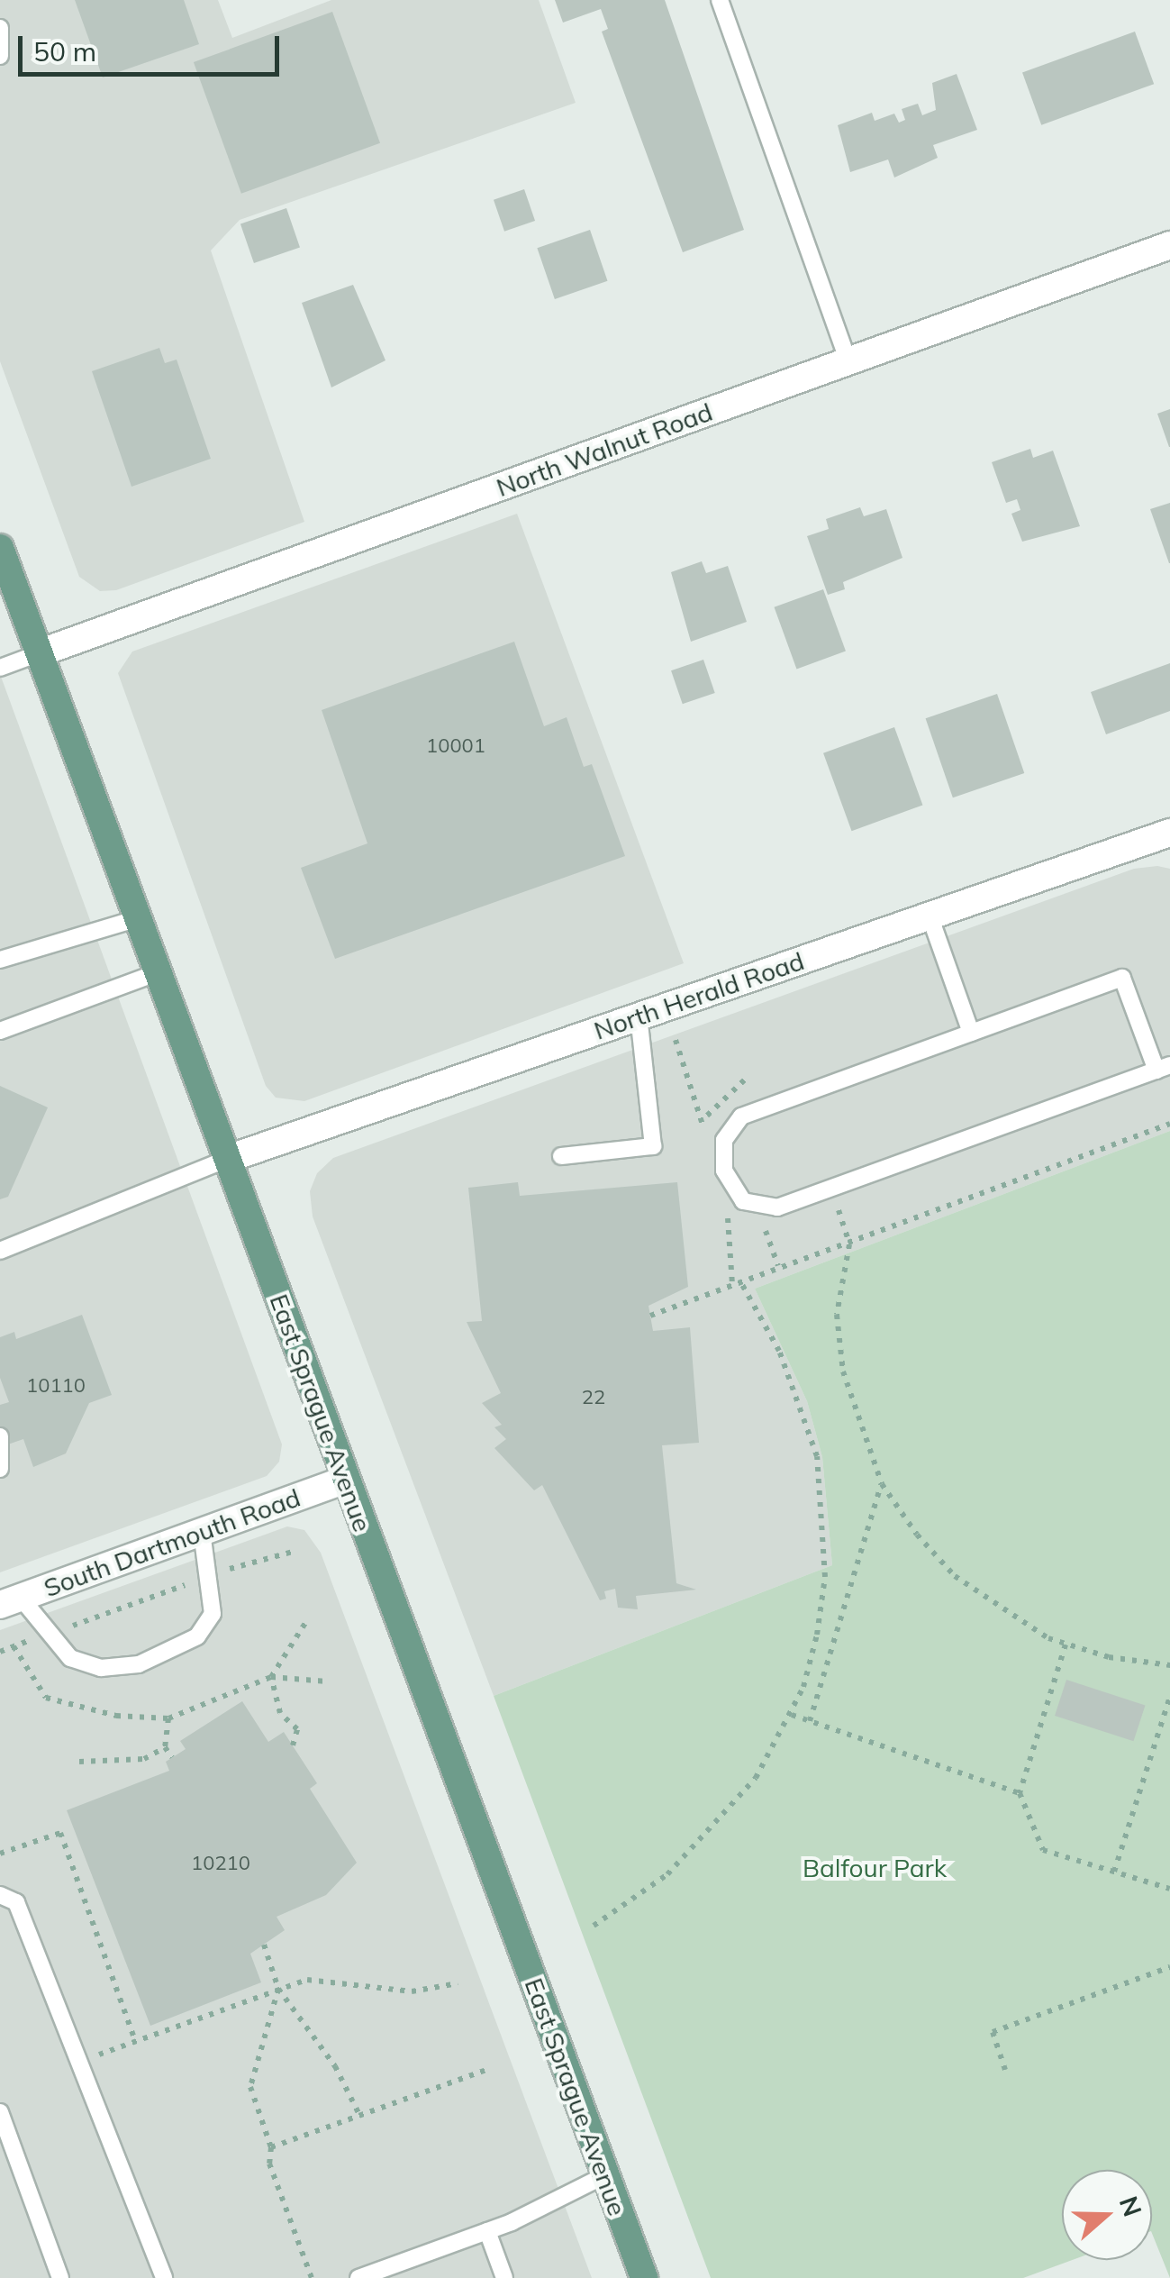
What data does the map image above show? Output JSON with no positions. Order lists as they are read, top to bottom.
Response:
{
  "streets": {
    "main road": ["East Sprague Avenue"],
    "street": ["North Walnut Road", "North Herald Road", "South Dartmouth Road"]
  },
  "crossings": [
    ["North Walnut Road", "East Sprague Avenue"],
    ["North Herald Road", "East Sprague Avenue"],
    ["East Sprague Avenue", "South Dartmouth Road"]
  ],
  "parks": ["Balfour Park"],
  "house_numbers": [
    "10001",
    "10110",
    "22",
    "10210"
  ],
  "scale_bar": "50 m",
  "north": "right"
}
